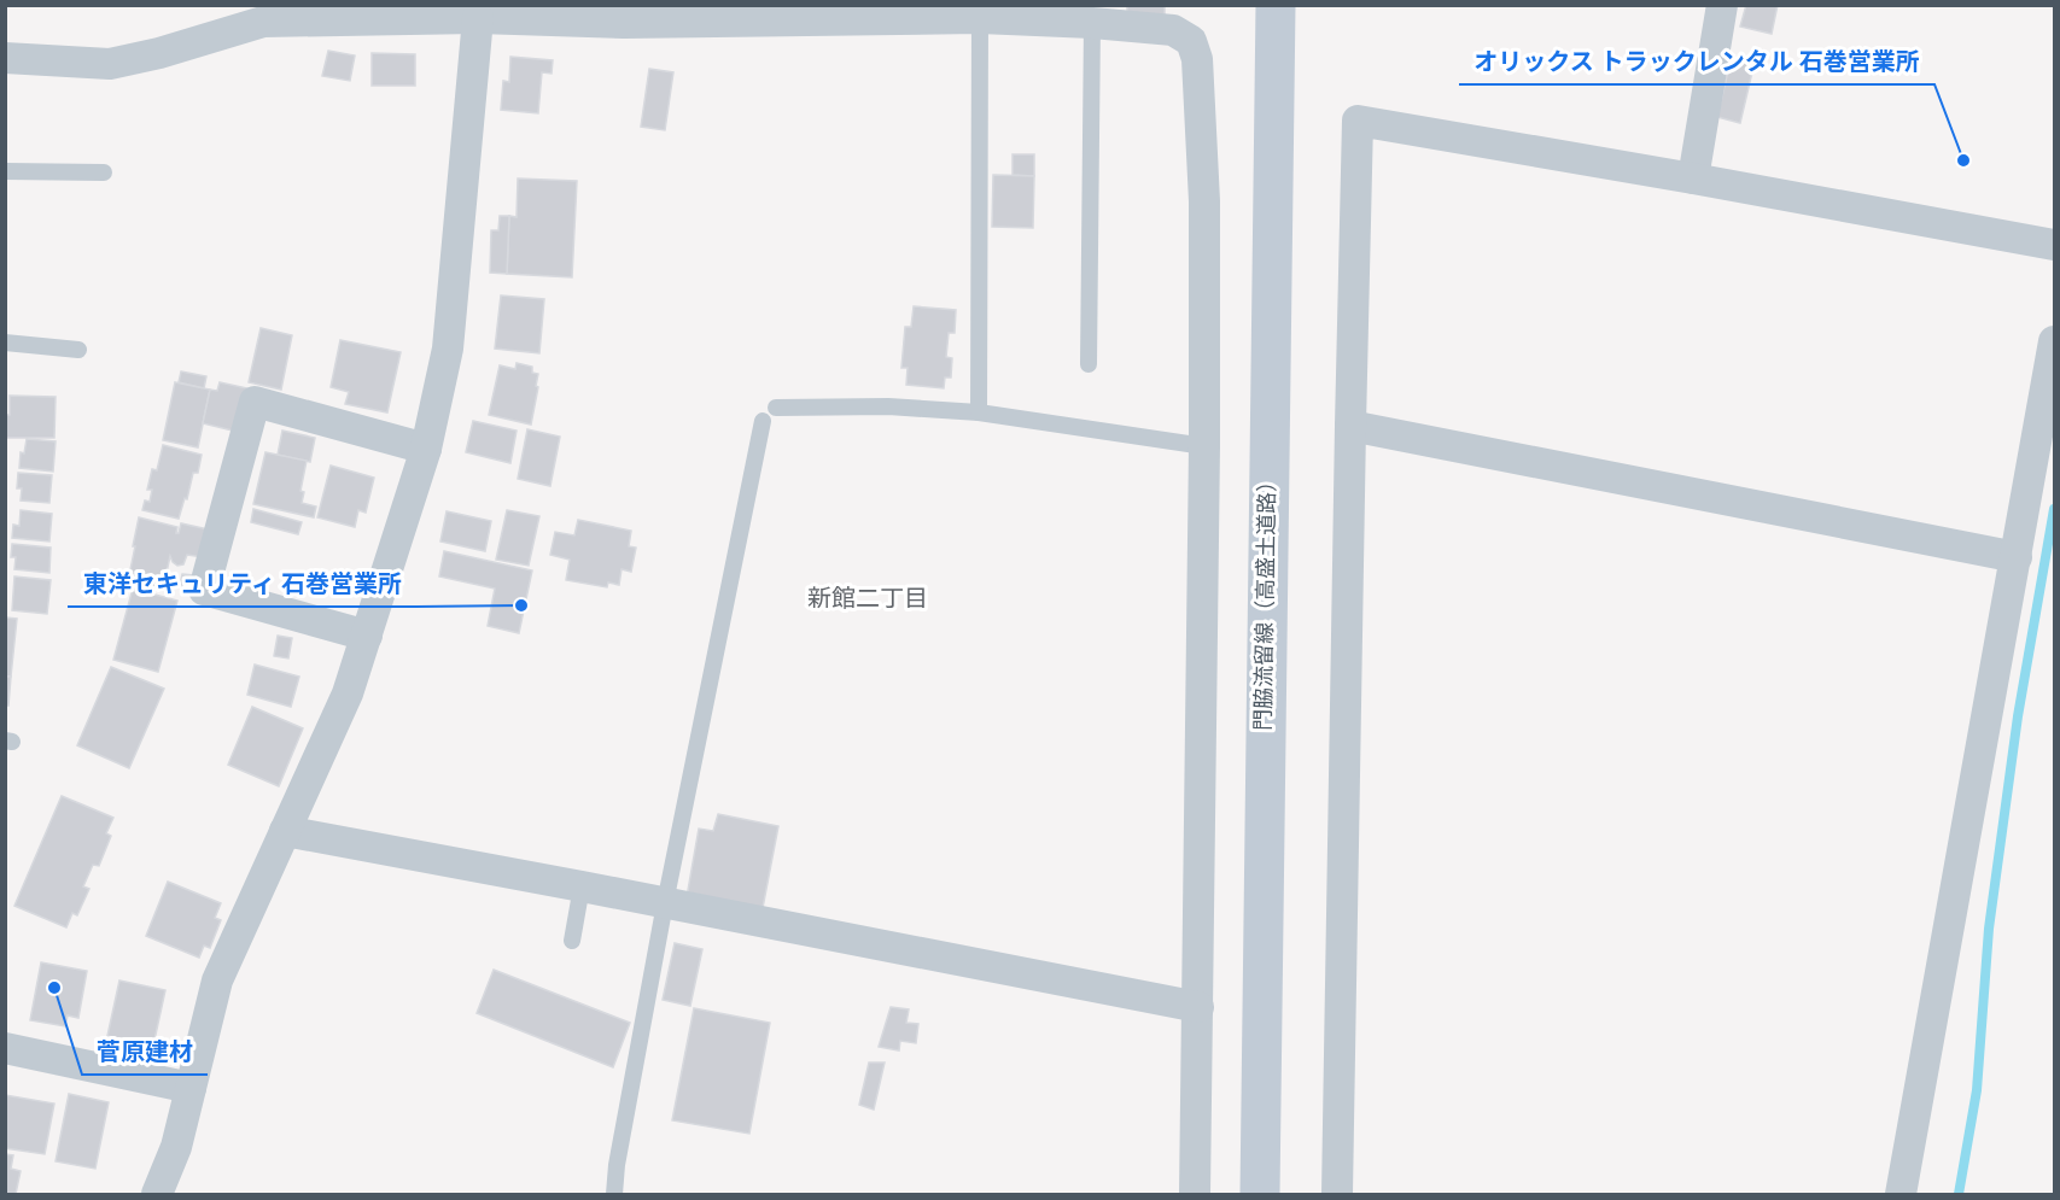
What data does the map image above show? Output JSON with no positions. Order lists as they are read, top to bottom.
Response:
{
  "streets": {
    "main road": ["門脇流留線（高盛土道路）"]
  },
  "districts": ["新館二丁目"],
  "places": ["オリックス トラックレンタル 石巻営業所", "東洋セキュリティ 石巻営業所", "菅原建材"]
}
